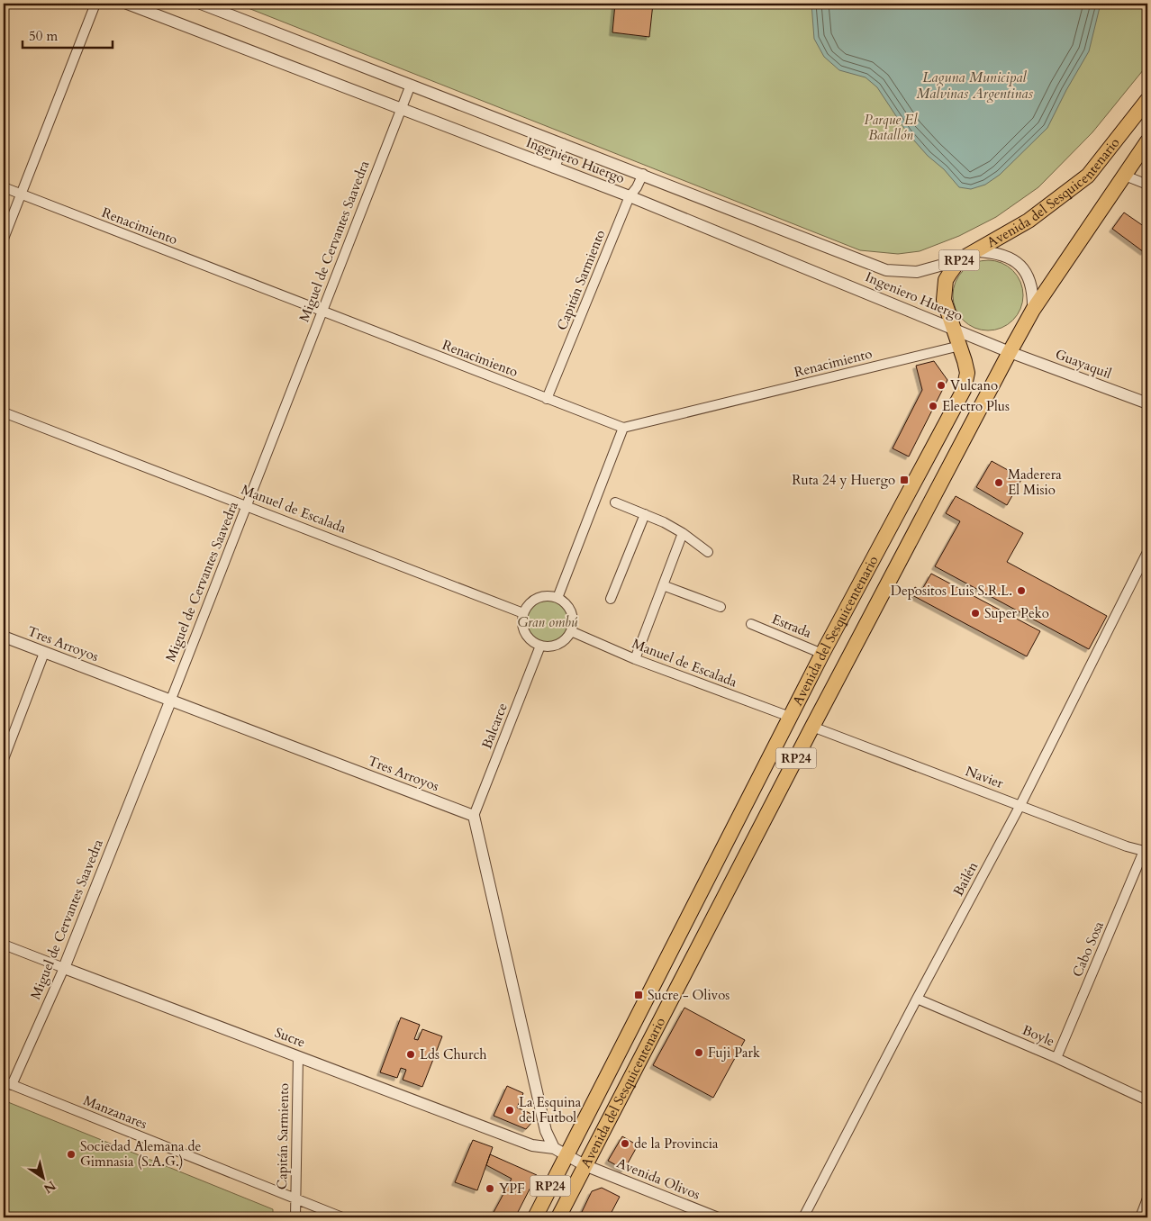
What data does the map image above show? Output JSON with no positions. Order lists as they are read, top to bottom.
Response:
{
  "streets": {
    "main road": ["Avenida del Sesquicentenario", "RP24"],
    "street": [
      "Ingeniero Huergo",
      "Renacimiento",
      "Miguel de Cervantes Saavedra",
      "Capitán Sarmiento",
      "Guayaquil",
      "Manuel de Escalada",
      "Estrada",
      "Tres Arroyos",
      "Balcarce",
      "Navier",
      "Bailén",
      "Cabo Sosa",
      "Boyle",
      "Sucre",
      "Manzanares",
      "Avenida Olivos"
    ]
  },
  "crossings": [
    ["Ingeniero Huergo", "Avenida del Sesquicentenario"],
    ["Ingeniero Huergo", "Miguel de Cervantes Saavedra"],
    ["Ingeniero Huergo", "RP24"],
    ["Ingeniero Huergo", "Capitán Sarmiento"],
    ["Ingeniero Huergo", "Guayaquil"],
    ["Avenida del Sesquicentenario", "Renacimiento"],
    ["Avenida del Sesquicentenario", "RP24"],
    ["Avenida del Sesquicentenario", "Guayaquil"],
    ["Avenida del Sesquicentenario", "Manuel de Escalada"],
    ["Avenida del Sesquicentenario", "Estrada"],
    ["Avenida del Sesquicentenario", "Navier"],
    ["Avenida del Sesquicentenario", "Sucre"],
    ["Avenida del Sesquicentenario", "Avenida Olivos"],
    ["Renacimiento", "Miguel de Cervantes Saavedra"],
    ["Renacimiento", "Capitán Sarmiento"],
    ["Miguel de Cervantes Saavedra", "Manuel de Escalada"],
    ["Miguel de Cervantes Saavedra", "Tres Arroyos"],
    ["Miguel de Cervantes Saavedra", "Sucre"],
    ["Miguel de Cervantes Saavedra", "Manzanares"],
    ["RP24", "Guayaquil"],
    ["Capitán Sarmiento", "Sucre"],
    ["Capitán Sarmiento", "Manzanares"],
    ["Manuel de Escalada", "Balcarce"],
    ["Tres Arroyos", "Balcarce"],
    ["Navier", "Bailén"],
    ["Navier", "Cabo Sosa"],
    ["Bailén", "Boyle"],
    ["Cabo Sosa", "Boyle"],
    ["Sucre", "Avenida Olivos"]
  ],
  "water": ["Laguna Municipal Malvinas Argentinas"],
  "parks": ["Parque El Batallón", "Gran ombú"],
  "places": {
    "other": [
      "Vulcano",
      "Electro Plus",
      "Maderera El Misio",
      "Depositos Luis S.R.L.",
      "Super Peko",
      "Fuji Park",
      "Lds Church",
      "La Esquina del Futbol",
      "de la Provincia",
      "Sociedad Alemana de Gimnasia (S.A.G.)",
      "YPF"
    ],
    "transit": ["Ruta 24 y Huergo", "Sucre - Olivos"]
  },
  "scale_bar": "50 m",
  "north": "bottom right"
}
